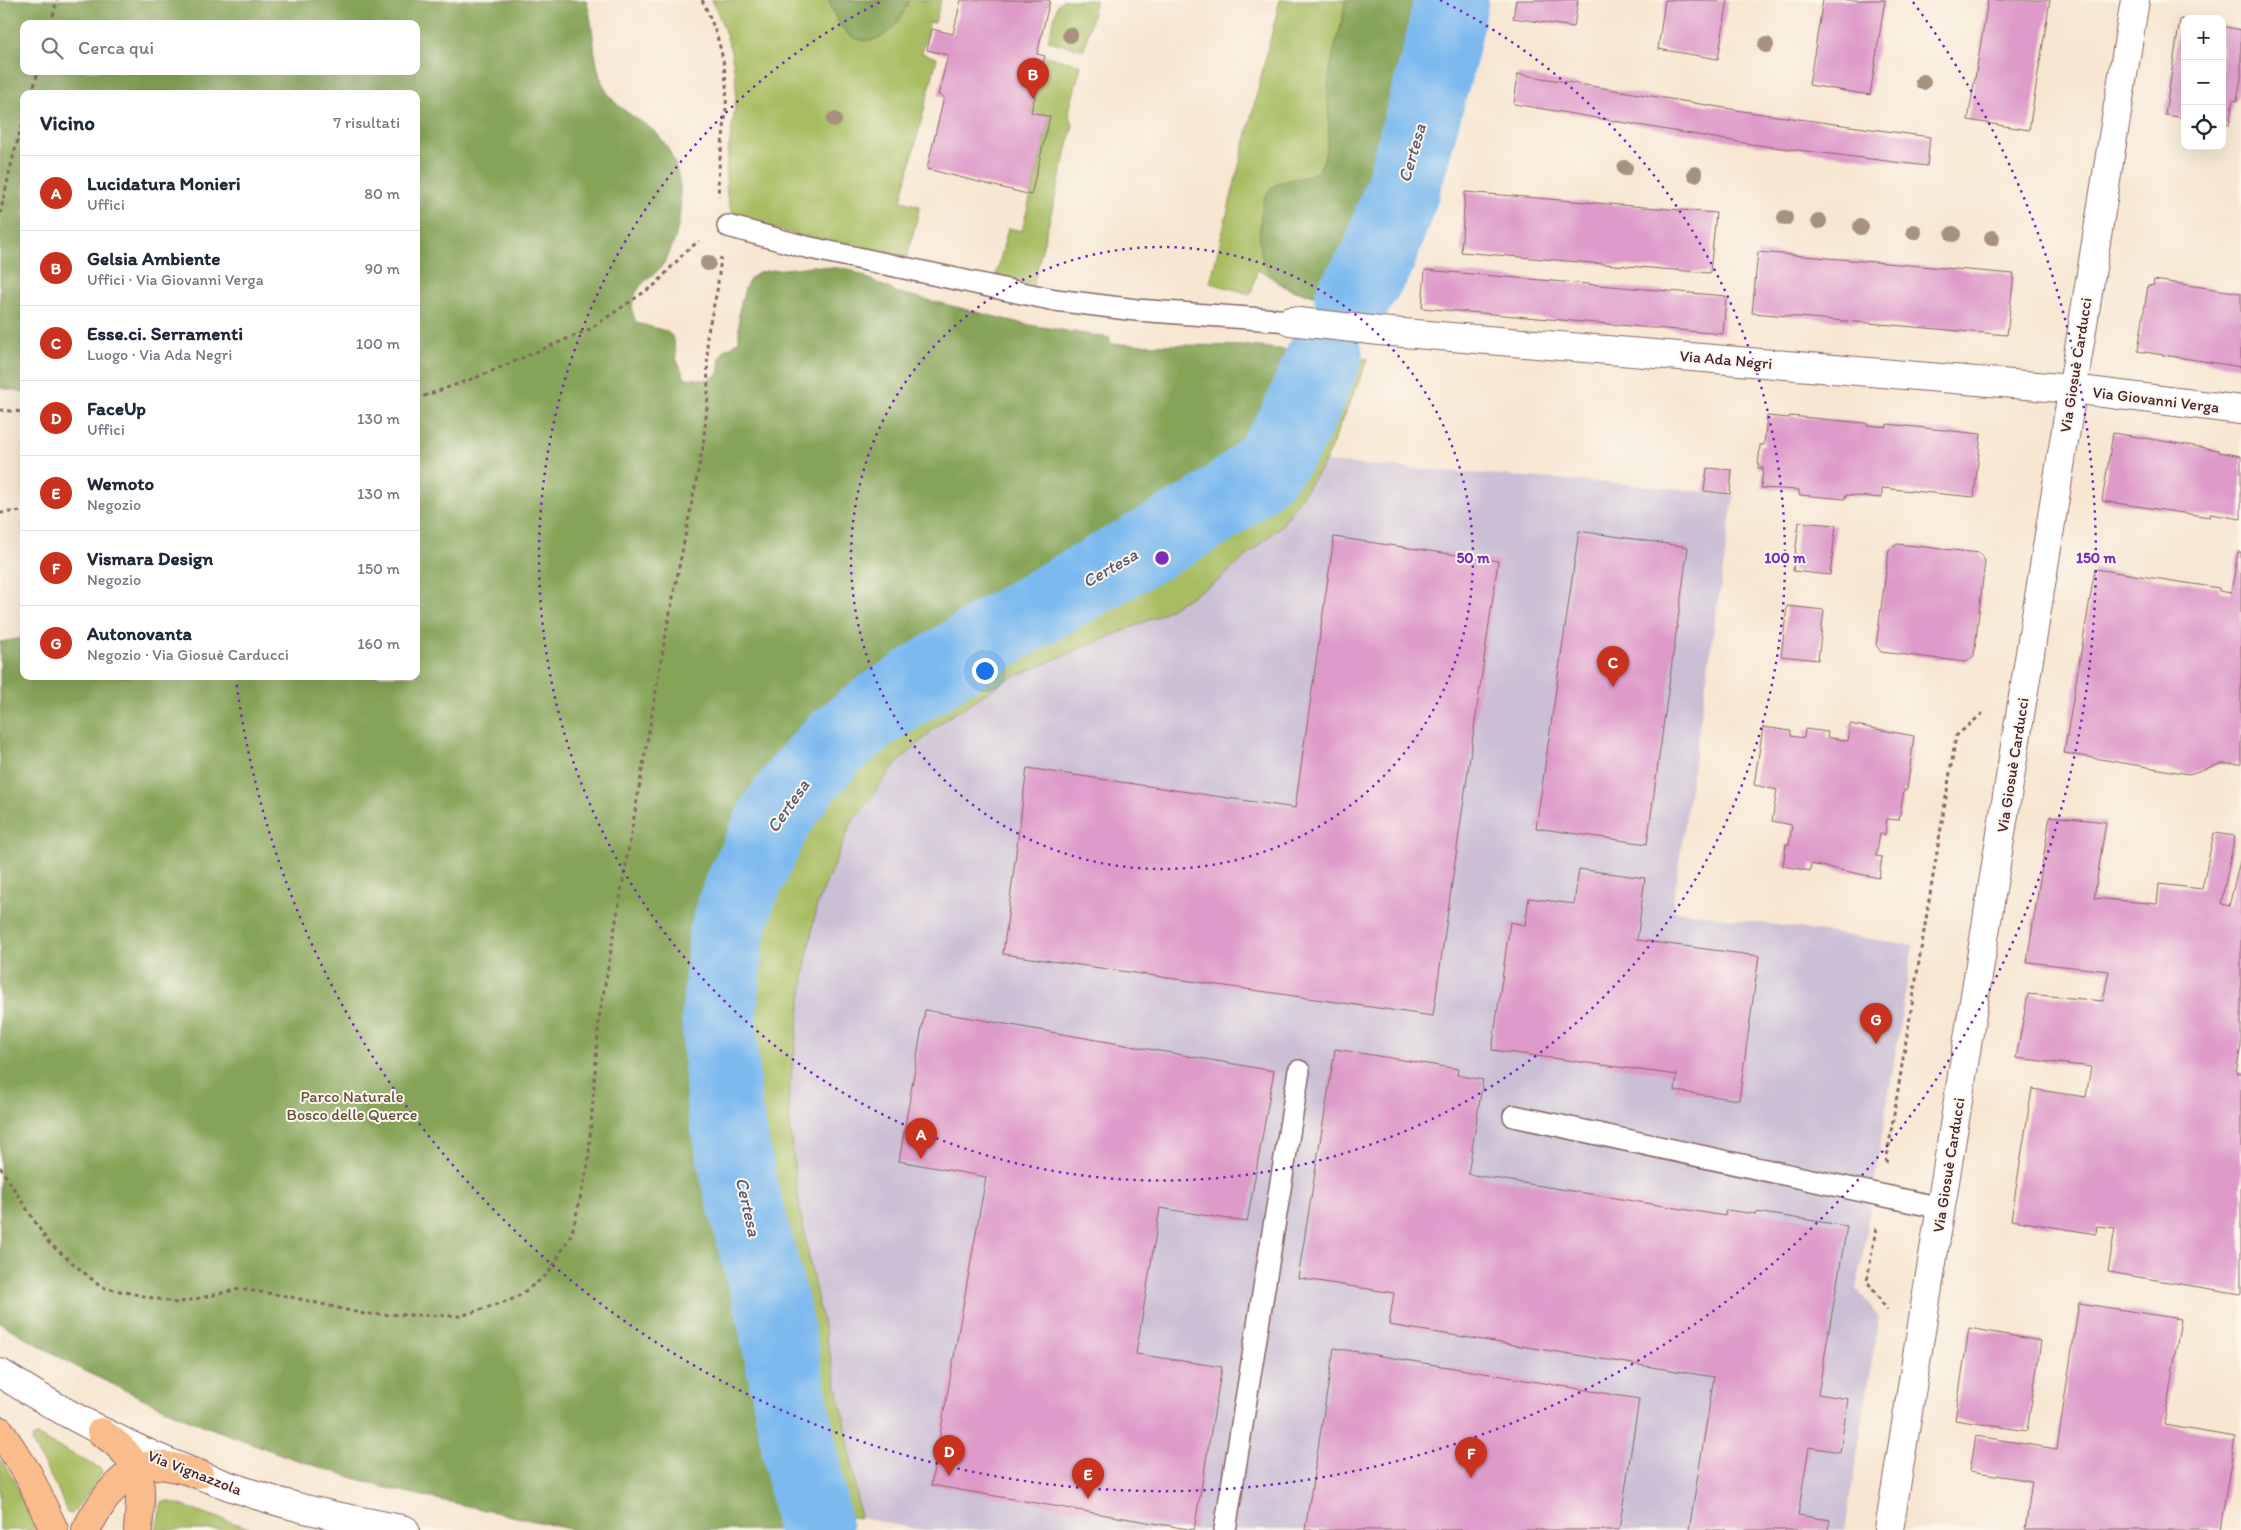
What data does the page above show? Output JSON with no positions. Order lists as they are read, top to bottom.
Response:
{
  "streets": {
    "street": [
      "Via Ada Negri",
      "Via Giosuè Carducci",
      "Via Giovanni Verga",
      "Via Vignazzola"
    ]
  },
  "crossings": [
    ["Via Ada Negri", "Via Giosuè Carducci"],
    ["Via Ada Negri", "Via Giovanni Verga"],
    ["Via Giosuè Carducci", "Via Giovanni Verga"]
  ],
  "water": ["Certesa"],
  "parks": ["Parco Naturale Bosco delle Querce"],
  "page": {
    "map_buttons": ["+", "−"],
    "search": "Cerca qui",
    "pins": [
      "B",
      "C",
      "G",
      "A",
      "D",
      "F",
      "E"
    ],
    "heading": ["Vicino", "7 risultati"],
    "list": [
      {
        "mark": "A",
        "name": "Lucidatura Monieri",
        "note": "Uffici",
        "value": "80 m"
      },
      {
        "mark": "B",
        "name": "Gelsia Ambiente",
        "note": "Uffici · Via Giovanni Verga",
        "value": "90 m"
      },
      {
        "mark": "C",
        "name": "Esse.ci. Serramenti",
        "note": "Luogo · Via Ada Negri",
        "value": "100 m"
      },
      {
        "mark": "D",
        "name": "FaceUp",
        "note": "Uffici",
        "value": "130 m"
      },
      {
        "mark": "E",
        "name": "Wemoto",
        "note": "Negozio",
        "value": "130 m"
      },
      {
        "mark": "F",
        "name": "Vismara Design",
        "note": "Negozio",
        "value": "150 m"
      },
      {
        "mark": "G",
        "name": "Autonovanta",
        "note": "Negozio · Via Giosuè Carducci",
        "value": "160 m"
      }
    ]
  },
  "rings": ["50 m", "100 m", "150 m"]
}
